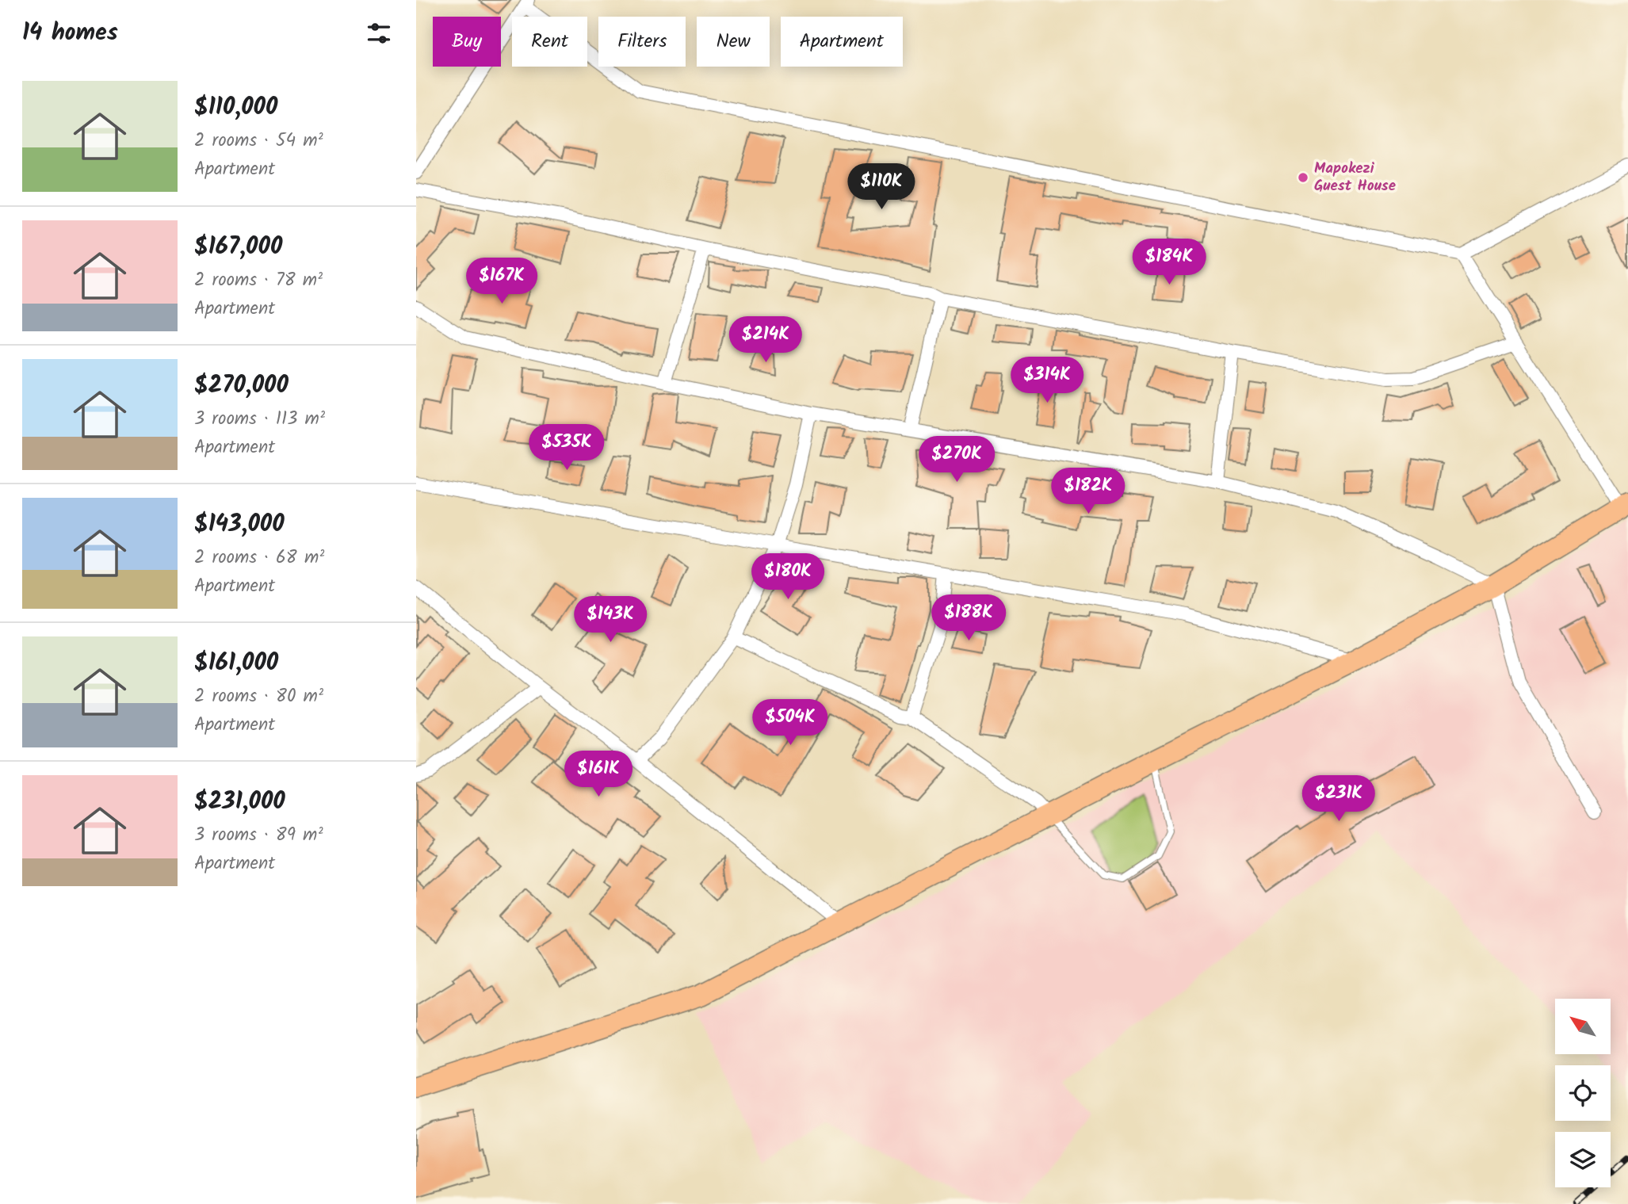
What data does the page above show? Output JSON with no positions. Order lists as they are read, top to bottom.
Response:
{
  "places": ["Mapokezi Guest House"],
  "north": "top left",
  "page": {
    "heading": "14 homes",
    "chip": [
      "Buy",
      "Rent",
      "Filters",
      "New",
      "Apartment"
    ],
    "list": [
      {
        "name": "$110,000",
        "note": "2 rooms · 54 m² · Apartment"
      },
      {
        "name": "$167,000",
        "note": "2 rooms · 78 m² · Apartment"
      },
      {
        "name": "$270,000",
        "note": "3 rooms · 113 m² · Apartment"
      },
      {
        "name": "$143,000",
        "note": "2 rooms · 68 m² · Apartment"
      },
      {
        "name": "$161,000",
        "note": "2 rooms · 80 m² · Apartment"
      },
      {
        "name": "$231,000",
        "note": "3 rooms · 89 m² · Apartment"
      }
    ],
    "price": [
      "$110K",
      "$184K",
      "$167K",
      "$214K",
      "$314K",
      "$535K",
      "$270K",
      "$182K",
      "$180K",
      "$188K",
      "$143K",
      "$504K",
      "$161K",
      "$231K"
    ]
  }
}
